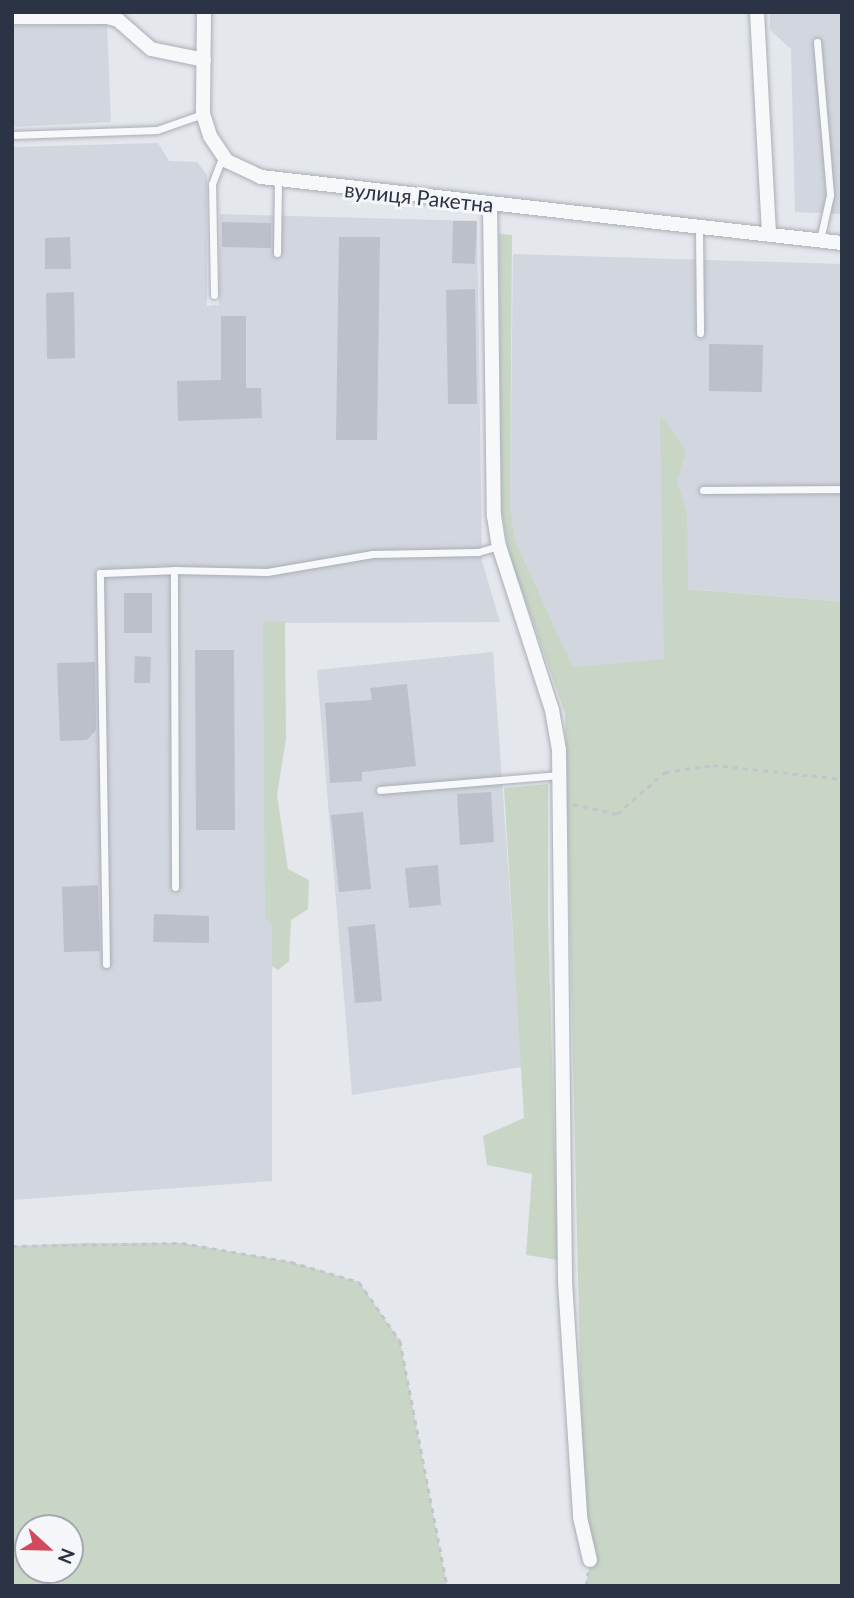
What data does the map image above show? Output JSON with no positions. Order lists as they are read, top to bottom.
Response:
{
  "streets": {
    "street": ["вулиця Ракетна"]
  },
  "north": "right"
}
